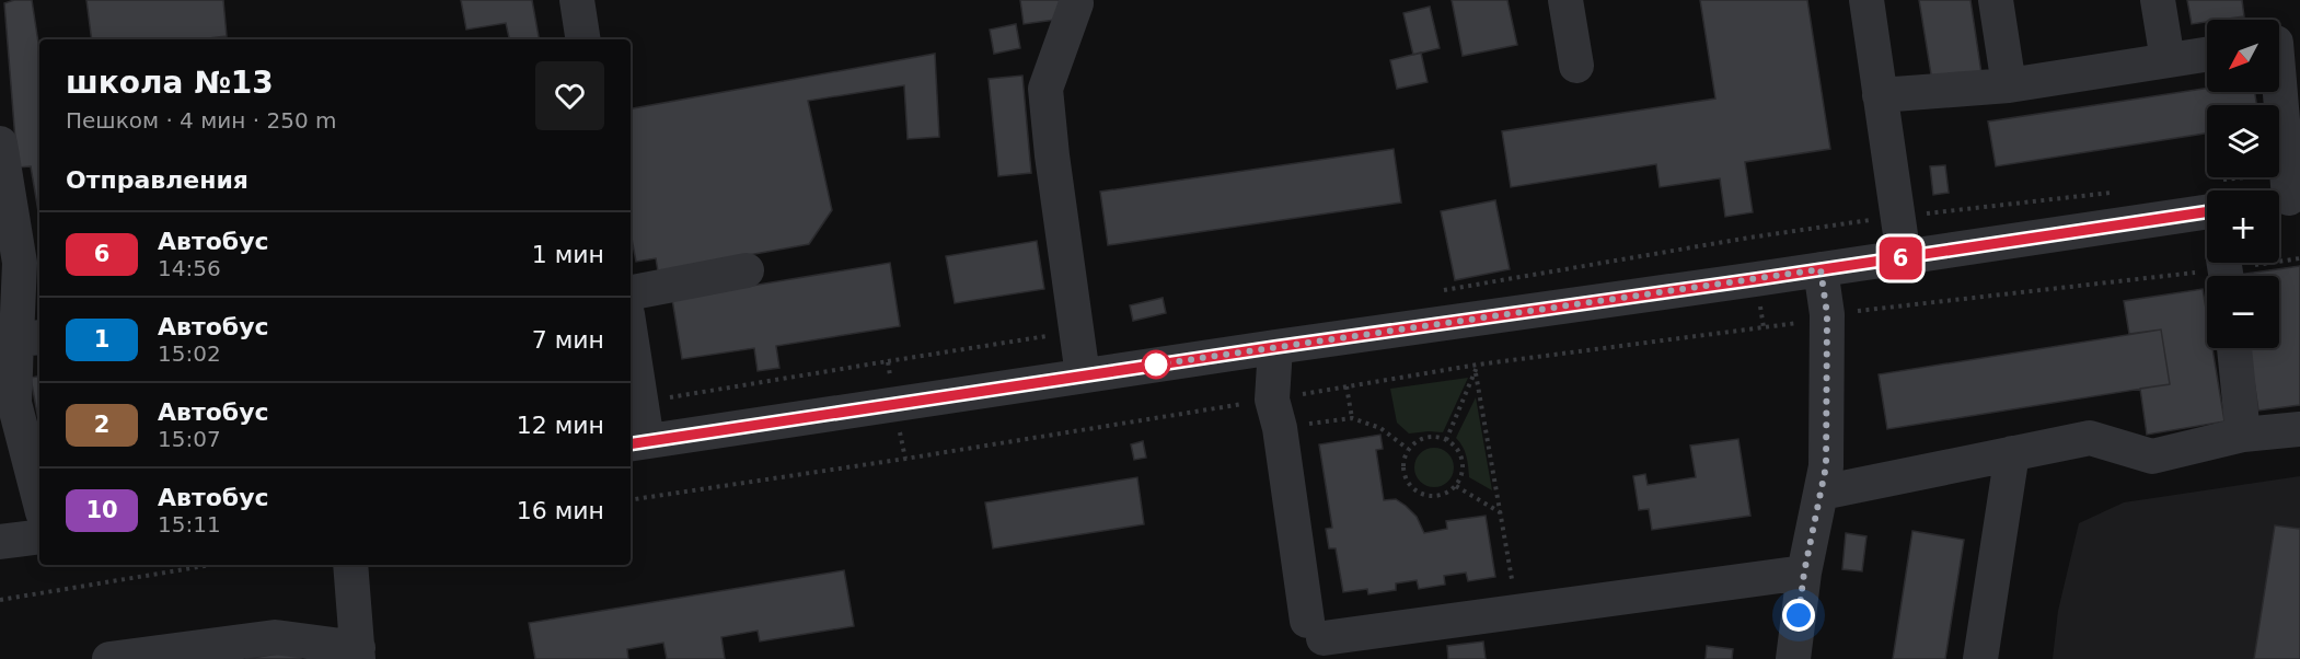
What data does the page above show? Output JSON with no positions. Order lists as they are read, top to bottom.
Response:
{
  "lines": ["bus line 6"],
  "north": "bottom left",
  "page": {
    "on_map": "6",
    "map_buttons": ["+", "−"],
    "heading": [
      ["школа №13", "Пешком · 4 мин · 250 m"],
      "Отправления"
    ],
    "list": [
      {
        "mark": "6",
        "name": "Автобус",
        "note": "14:56",
        "value": "1 мин"
      },
      {
        "mark": "1",
        "name": "Автобус",
        "note": "15:02",
        "value": "7 мин"
      },
      {
        "mark": "2",
        "name": "Автобус",
        "note": "15:07",
        "value": "12 мин"
      },
      {
        "mark": "10",
        "name": "Автобус",
        "note": "15:11",
        "value": "16 мин"
      }
    ]
  }
}
